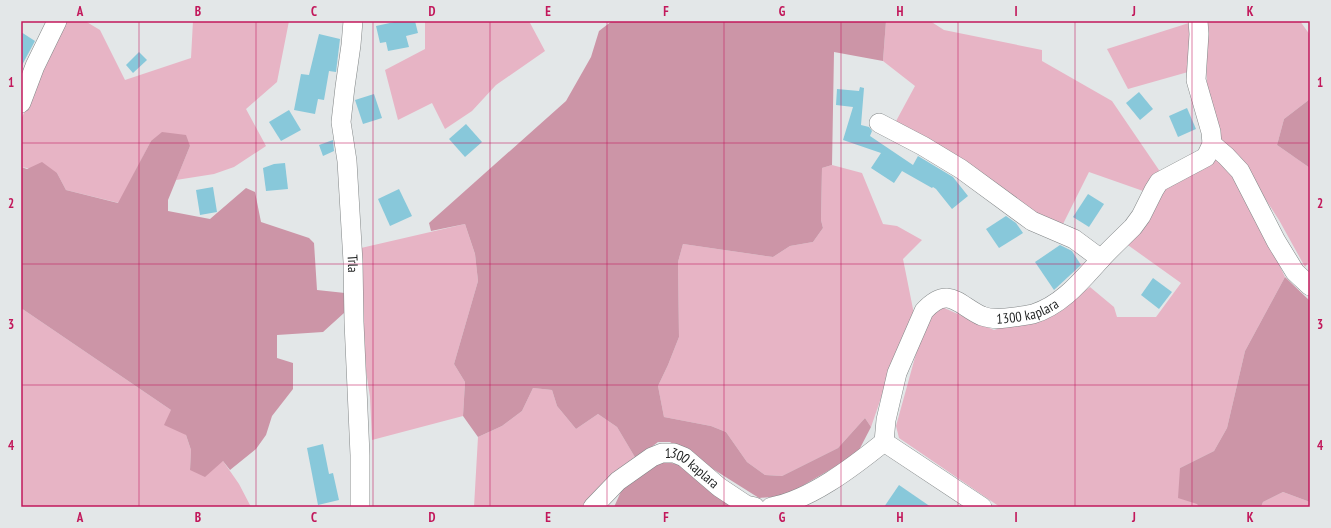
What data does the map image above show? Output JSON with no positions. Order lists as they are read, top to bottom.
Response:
{
  "streets": {
    "street": ["Trla", "1300 kaplara"]
  },
  "grid": {
    "columns": [
      "A",
      "B",
      "C",
      "D",
      "E",
      "F",
      "G",
      "H",
      "I",
      "J",
      "K"
    ],
    "rows": [
      "1",
      "2",
      "3",
      "4"
    ]
  }
}
